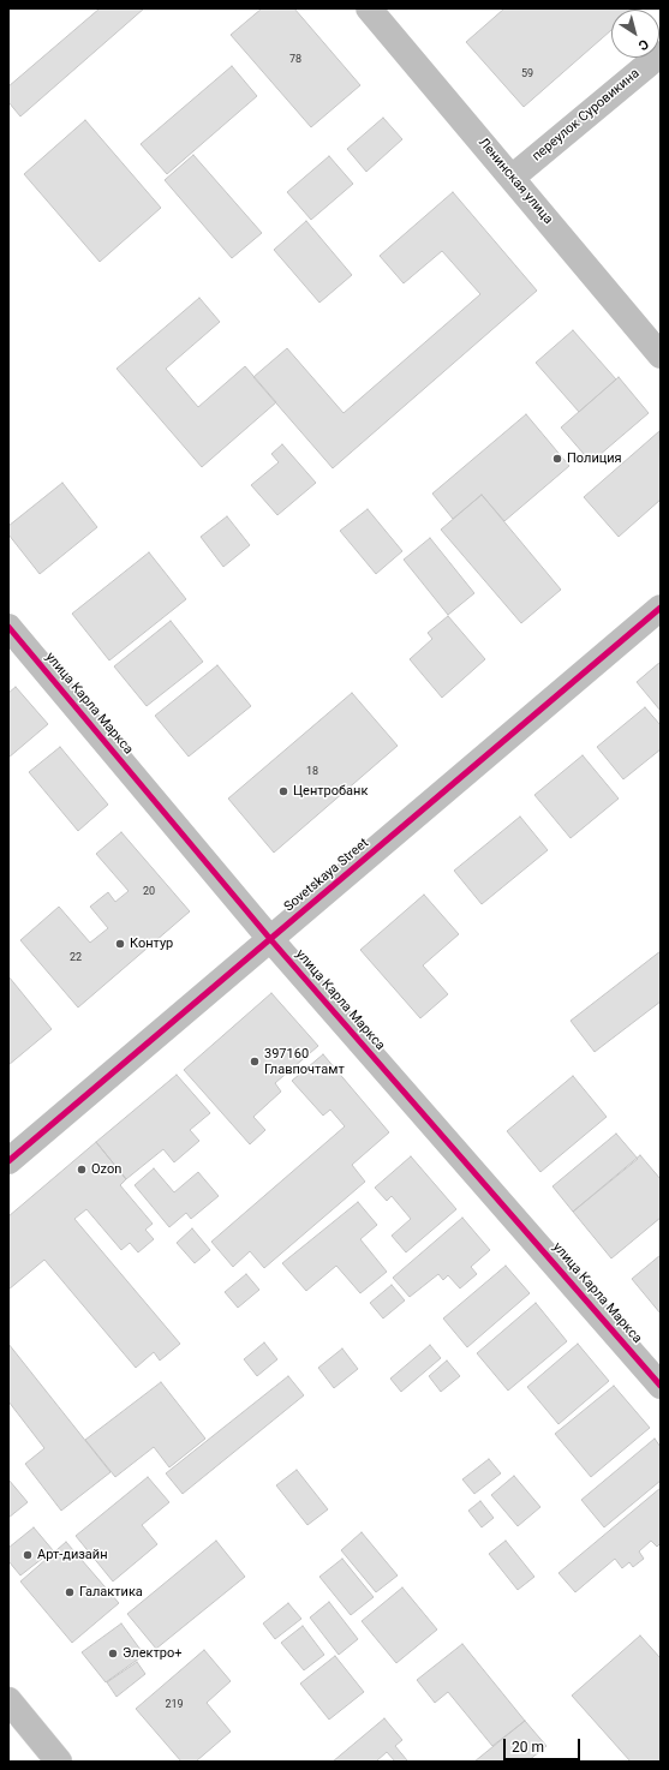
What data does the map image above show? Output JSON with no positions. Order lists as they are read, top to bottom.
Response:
{
  "streets": {
    "street": [
      "переулок Суровикина",
      "Ленинская улица",
      "улица Карла Маркса",
      "Sovetskaya Street"
    ]
  },
  "crossings": [
    ["переулок Суровикина", "Ленинская улица"],
    ["улица Карла Маркса", "Sovetskaya Street"]
  ],
  "places": [
    "Полиция",
    "Центробанк",
    "Контур",
    "397160 Главпочтамт",
    "Ozon",
    "Арт-дизайн",
    "Галактика",
    "Электро+"
  ],
  "house_numbers": [
    "78",
    "59",
    "18",
    "20",
    "22",
    "219"
  ],
  "scale_bar": "20 m",
  "north": "bottom right"
}
